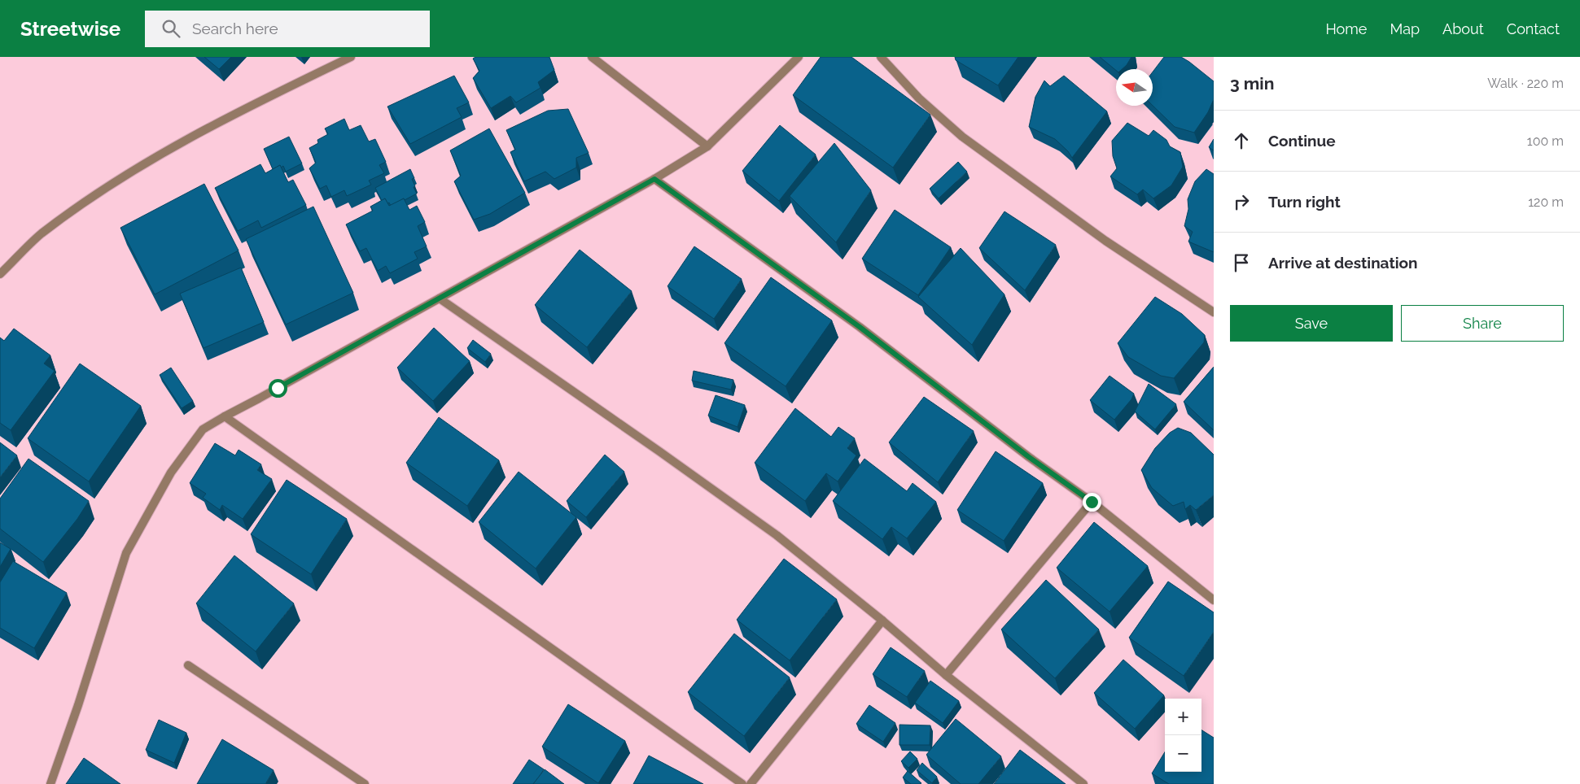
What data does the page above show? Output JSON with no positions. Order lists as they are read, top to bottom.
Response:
{
  "north": "left",
  "page": {
    "header": "Streetwise",
    "search": "Search here",
    "nav": [
      "Home",
      "Map",
      "About",
      "Contact"
    ],
    "heading": ["3 min", "Walk · 220 m"],
    "list": [
      ["Continue", "100 m"],
      ["Turn right", "120 m"],
      "Arrive at destination"
    ],
    "buttons": ["Save", "Share"],
    "map_buttons": ["+", "−"]
  }
}
